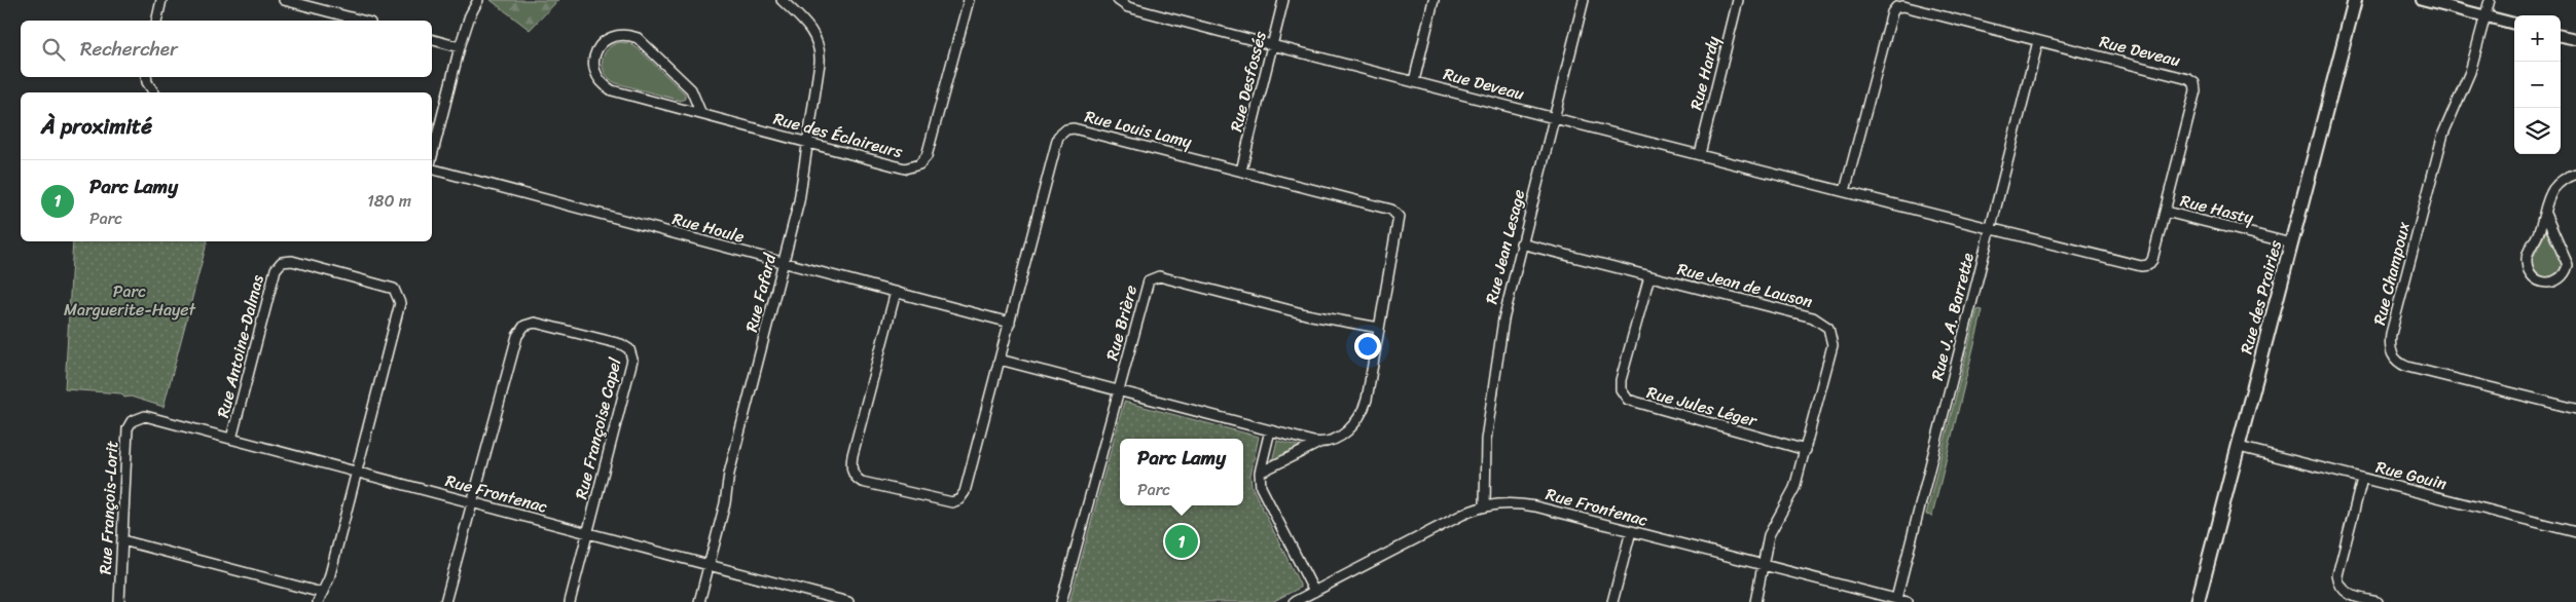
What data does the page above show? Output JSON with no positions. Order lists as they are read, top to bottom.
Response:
{
  "streets": {
    "main road": ["Rue des Prairies"],
    "street": [
      "Rue Deveau",
      "Rue Hardy",
      "Rue Desfossés",
      "Rue Louis Lamy",
      "Rue des Éclaireurs",
      "Rue Hasty",
      "Rue Houle",
      "Rue Jean Lesage",
      "Rue Champoux",
      "Rue Jean de Lauson",
      "Rue Fafard",
      "Rue J. A. Barrette",
      "Rue Brière",
      "Rue Antoine-Dalmas",
      "Rue Jules Léger",
      "Rue Françoise Capel",
      "Rue Gouin",
      "Rue Frontenac",
      "Rue François-Lorit"
    ]
  },
  "crossings": [
    ["Rue Deveau", "Rue Hardy"],
    ["Rue Deveau", "Rue Desfossés"],
    ["Rue Deveau", "Rue Hasty"],
    ["Rue Deveau", "Rue Jean Lesage"],
    ["Rue Deveau", "Rue J. A. Barrette"],
    ["Rue Desfossés", "Rue Louis Lamy"],
    ["Rue Louis Lamy", "Rue Houle"],
    ["Rue Louis Lamy", "Rue Brière"],
    ["Rue des Éclaireurs", "Rue Fafard"],
    ["Rue Hasty", "Rue des Prairies"],
    ["Rue Houle", "Rue Fafard"],
    ["Rue Jean Lesage", "Rue Jean de Lauson"],
    ["Rue Jean Lesage", "Rue Frontenac"],
    ["Rue Jean de Lauson", "Rue Jules Léger"],
    ["Rue Jean de Lauson", "Rue Frontenac"],
    ["Rue Fafard", "Rue Frontenac"],
    ["Rue des Prairies", "Rue Gouin"],
    ["Rue J. A. Barrette", "Rue Frontenac"],
    ["Rue Antoine-Dalmas", "Rue Frontenac"],
    ["Rue Françoise Capel", "Rue Frontenac"],
    ["Rue Frontenac", "Rue François-Lorit"]
  ],
  "parks": ["Parc Marguerite-Hayet"],
  "page": {
    "map_buttons": ["+", "−"],
    "search": "Rechercher",
    "heading": "À proximité",
    "list": [
      {
        "mark": "1",
        "name": "Parc Lamy",
        "note": "Parc",
        "value": "180 m"
      }
    ],
    "popup": ["Parc Lamy", "Parc"],
    "pins": "1"
  }
}
